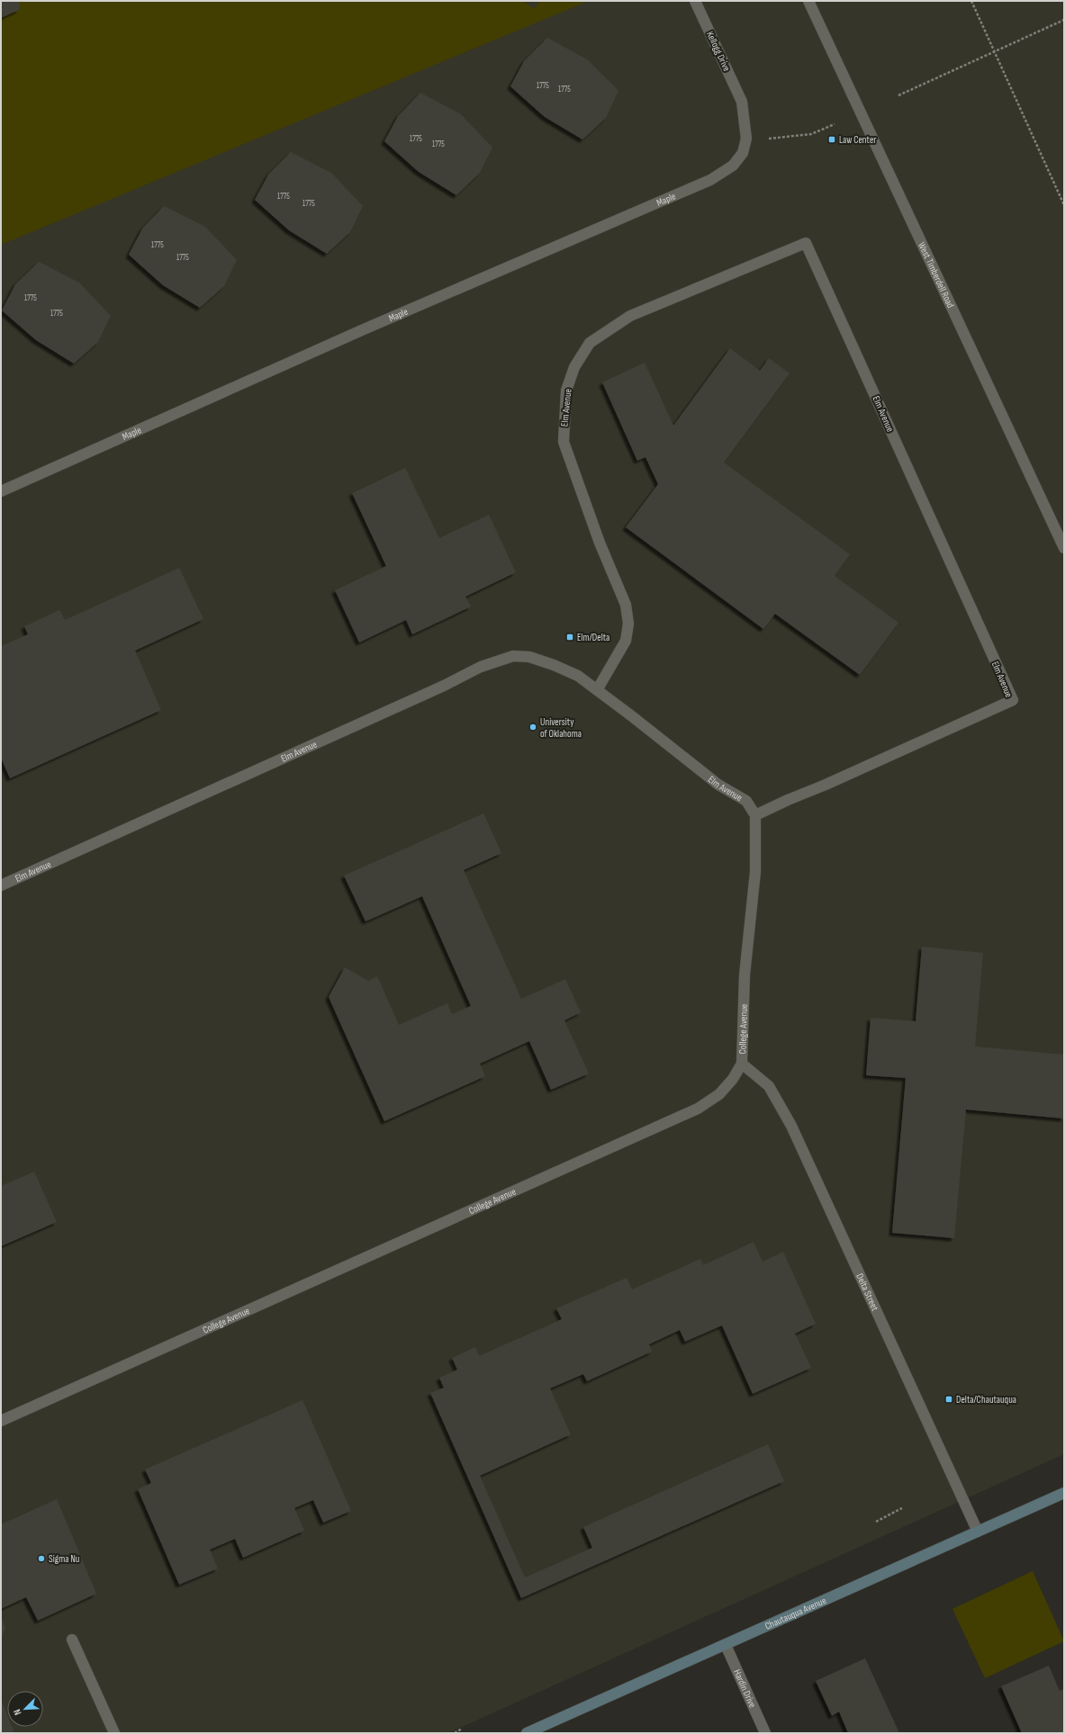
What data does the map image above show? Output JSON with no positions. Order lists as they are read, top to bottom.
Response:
{
  "streets": {
    "street": [
      "Kellogg Drive",
      "Maple",
      "West Timberdell Road",
      "Elm Avenue",
      "College Avenue",
      "Delta Street",
      "Chautauqua Avenue",
      "Hardin Drive"
    ]
  },
  "crossings": [
    ["Kellogg Drive", "Maple"],
    ["Elm Avenue", "College Avenue"],
    ["College Avenue", "Delta Street"],
    ["Delta Street", "Chautauqua Avenue"],
    ["Chautauqua Avenue", "Hardin Drive"]
  ],
  "places": {
    "transit": ["Law Center", "Elm/Delta", "Delta/Chautauqua"],
    "other": ["University of Oklahoma", "Sigma Nu"]
  },
  "house_numbers": [
    "1775",
    "1775",
    "1775",
    "1775",
    "1775",
    "1775",
    "1775",
    "1775",
    "1775",
    "1775"
  ],
  "north": "bottom left"
}
